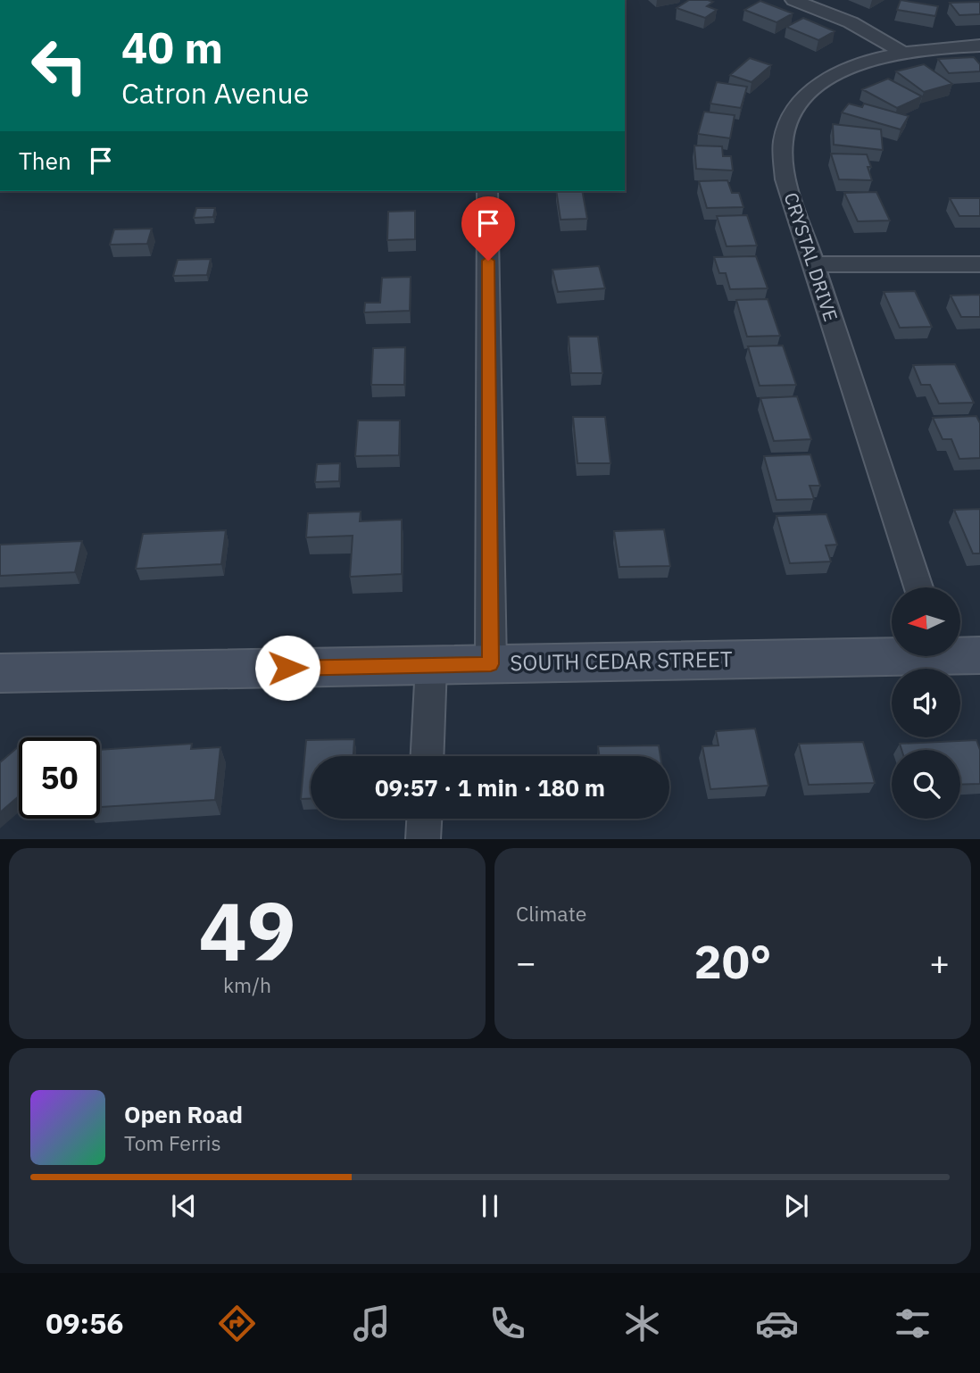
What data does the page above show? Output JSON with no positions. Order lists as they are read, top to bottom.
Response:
{
  "streets": {
    "main road": ["SOUTH CEDAR STREET"],
    "street": ["CRYSTAL DRIVE"]
  },
  "north": "left",
  "page": {
    "turn": ["40 m", "Catron Avenue"],
    "then": "Then",
    "limit": "50",
    "trip": "09:57 · 1 min · 180 m",
    "tile": [
      ["49", "km/h"],
      "Climate"
    ],
    "heat": ["−", "20°", "+"],
    "song": ["Open Road", "Tom Ferris"],
    "tabs": "09:56"
  }
}
